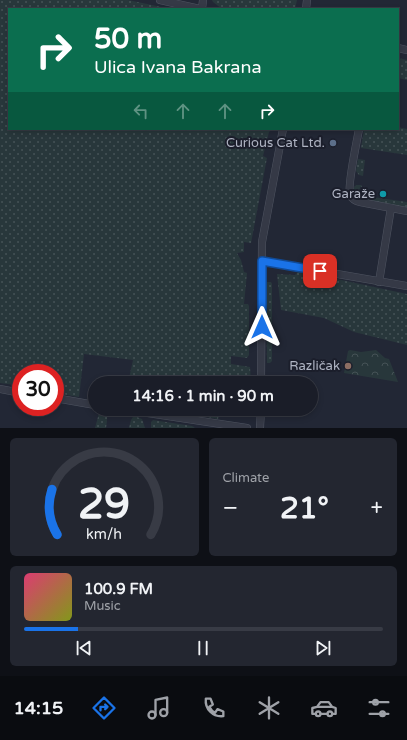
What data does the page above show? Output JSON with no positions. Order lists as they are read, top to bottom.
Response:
{
  "places": ["Curious Cat Ltd.", "Garaže", "Različak"],
  "page": {
    "turn": ["50 m", "Ulica Ivana Bakrana"],
    "limit": "30",
    "trip": "14:16 · 1 min · 90 m",
    "tile": "Climate",
    "heat": ["−", "21°", "+"],
    "song": ["100.9 FM", "Music"],
    "tabs": "14:15",
    "gauge": ["29", "km/h"]
  }
}
